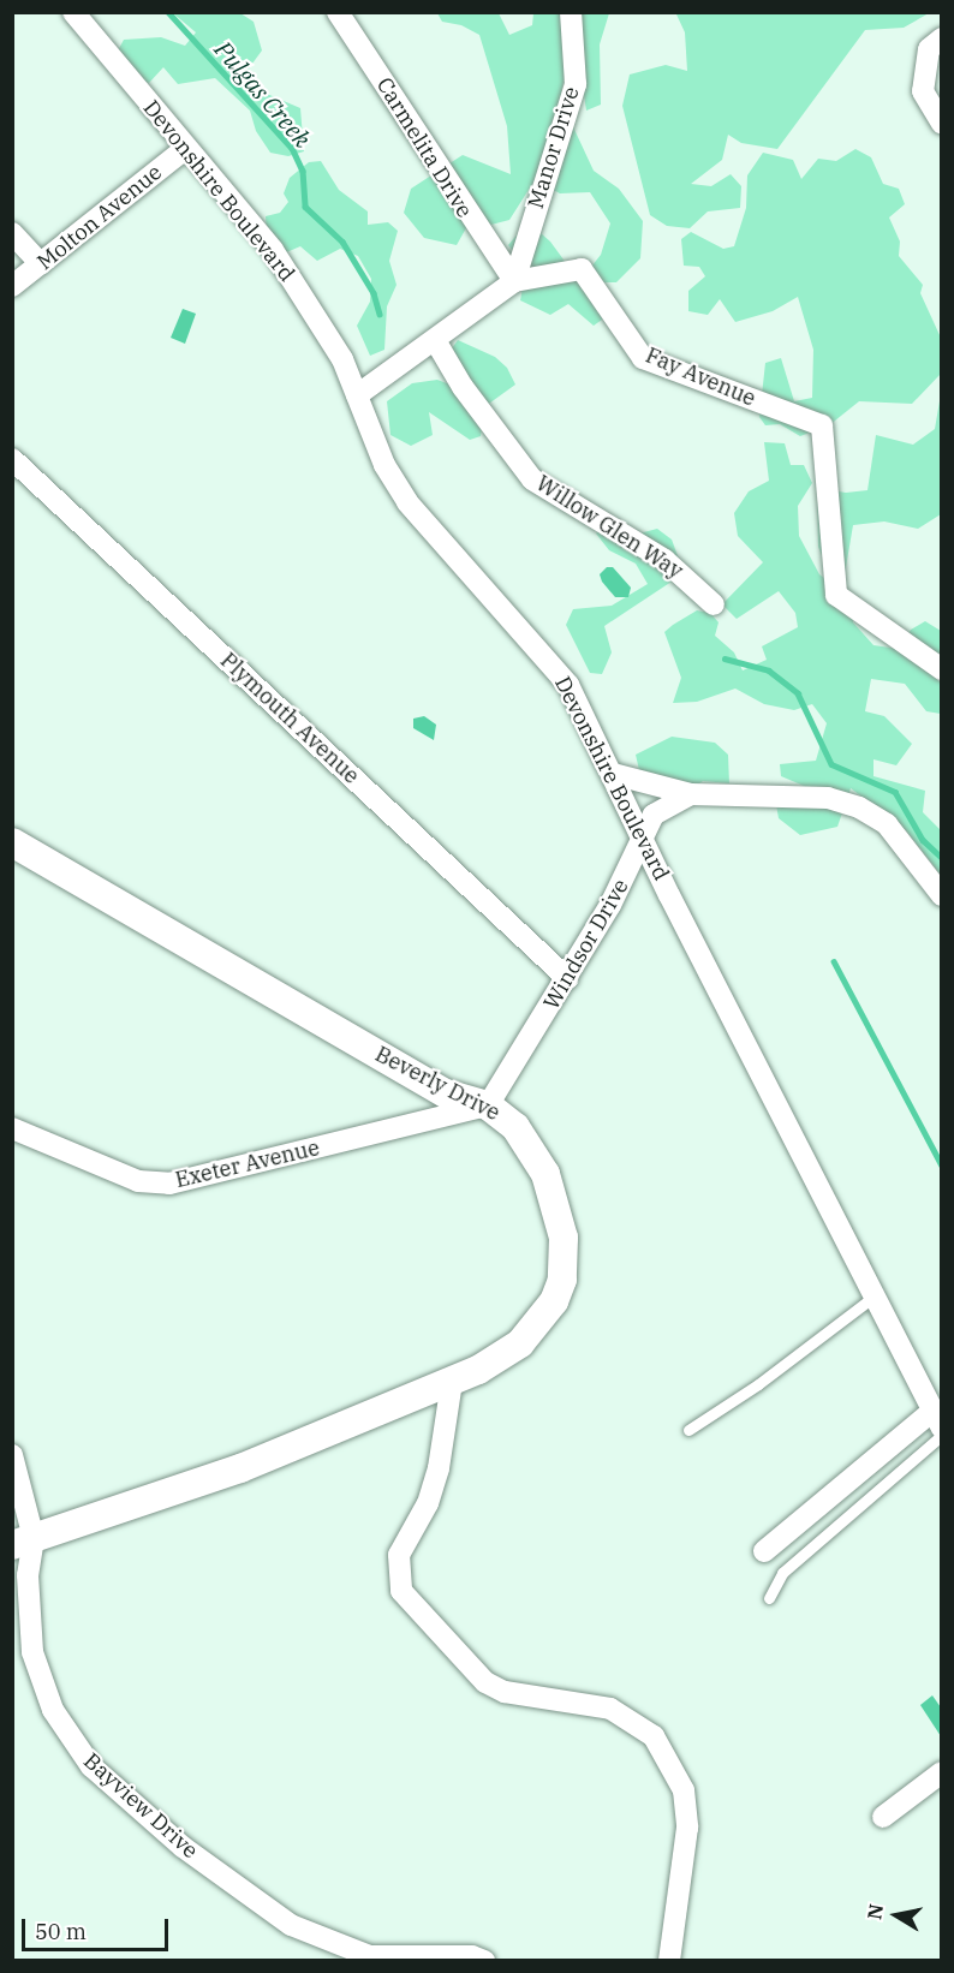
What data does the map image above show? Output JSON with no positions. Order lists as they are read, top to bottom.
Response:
{
  "streets": {
    "street": [
      "Carmelita Drive",
      "Manor Drive",
      "Devonshire Boulevard",
      "Molton Avenue",
      "Fay Avenue",
      "Willow Glen Way",
      "Plymouth Avenue",
      "Windsor Drive",
      "Beverly Drive",
      "Exeter Avenue",
      "Bayview Drive"
    ]
  },
  "crossings": [
    ["Carmelita Drive", "Manor Drive"],
    ["Carmelita Drive", "Fay Avenue"],
    ["Manor Drive", "Fay Avenue"],
    ["Devonshire Boulevard", "Molton Avenue"],
    ["Devonshire Boulevard", "Fay Avenue"],
    ["Devonshire Boulevard", "Windsor Drive"],
    ["Fay Avenue", "Willow Glen Way"],
    ["Plymouth Avenue", "Windsor Drive"],
    ["Windsor Drive", "Beverly Drive"],
    ["Windsor Drive", "Exeter Avenue"],
    ["Beverly Drive", "Exeter Avenue"],
    ["Beverly Drive", "Bayview Drive"]
  ],
  "water": ["Pulgas Creek"],
  "scale_bar": "50 m",
  "north": "left"
}
